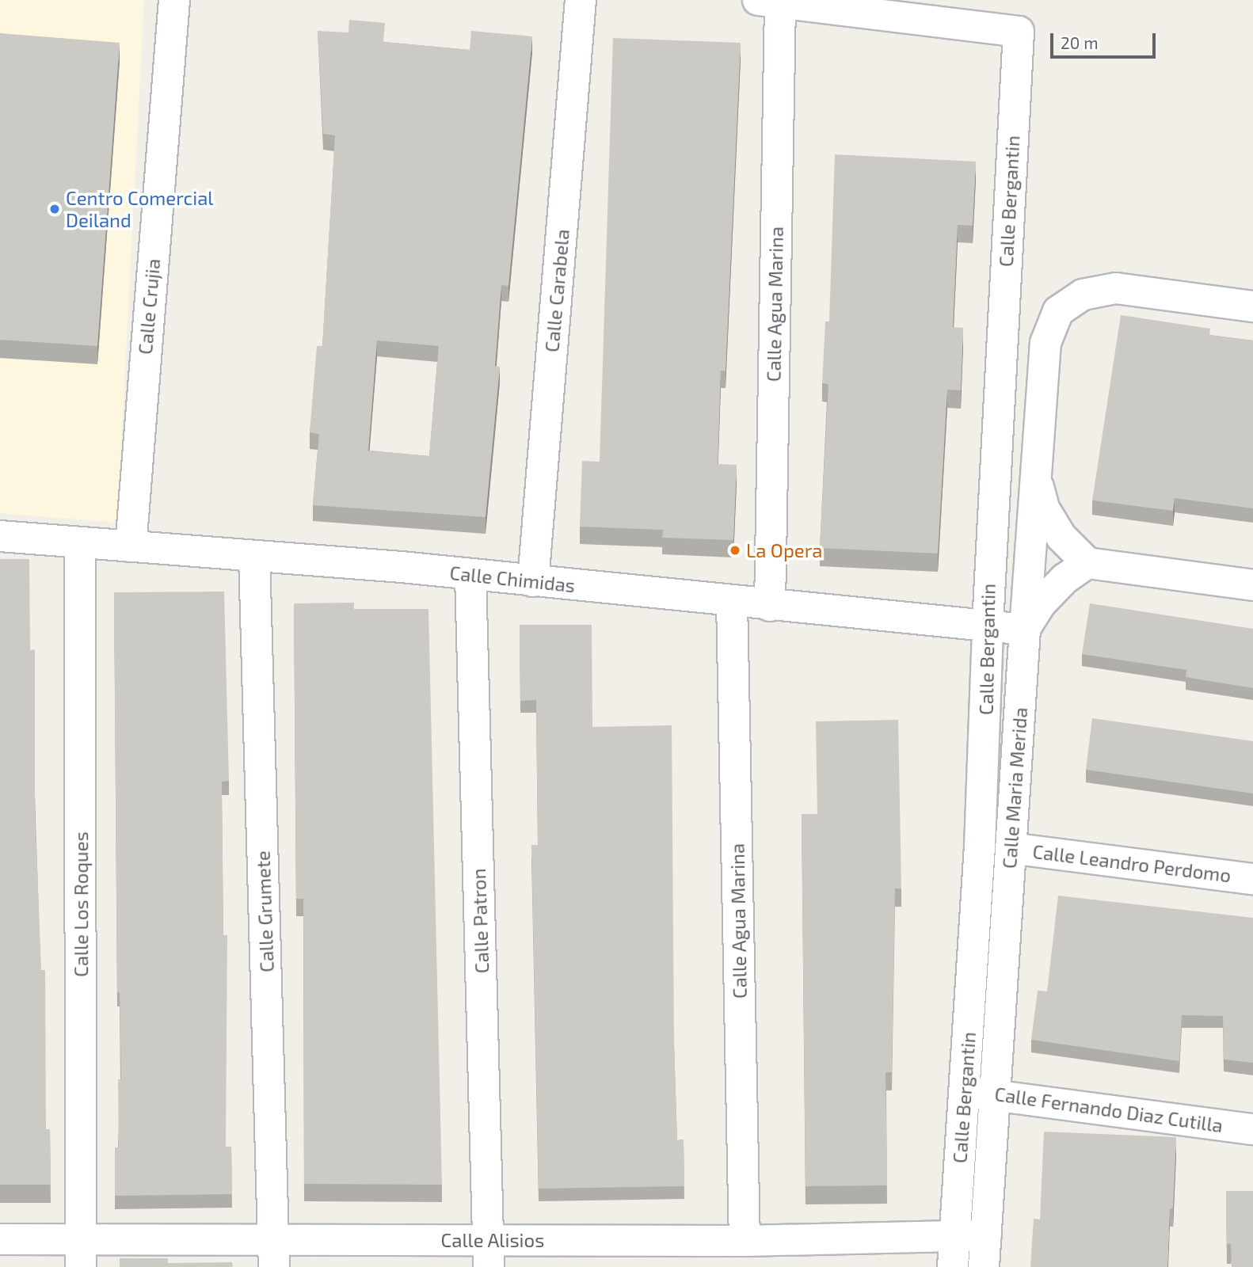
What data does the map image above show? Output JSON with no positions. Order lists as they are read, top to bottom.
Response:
{
  "streets": {
    "street": [
      "Calle Bergantin",
      "Calle Carabela",
      "Calle Agua Marina",
      "Calle Crujia",
      "Calle Chimidas",
      "Calle Maria Merida",
      "Calle Leandro Perdomo",
      "Calle Los Roques",
      "Calle Grumete",
      "Calle Patron",
      "Calle Fernando Diaz Cutilla",
      "Calle Alisios"
    ]
  },
  "crossings": [
    ["Calle Bergantin", "Calle Agua Marina"],
    ["Calle Bergantin", "Calle Chimidas"],
    ["Calle Bergantin", "Calle Fernando Diaz Cutilla"],
    ["Calle Bergantin", "Calle Alisios"],
    ["Calle Carabela", "Calle Chimidas"],
    ["Calle Agua Marina", "Calle Chimidas"],
    ["Calle Agua Marina", "Calle Alisios"],
    ["Calle Crujia", "Calle Chimidas"],
    ["Calle Chimidas", "Calle Maria Merida"],
    ["Calle Chimidas", "Calle Los Roques"],
    ["Calle Chimidas", "Calle Grumete"],
    ["Calle Chimidas", "Calle Patron"],
    ["Calle Maria Merida", "Calle Leandro Perdomo"],
    ["Calle Maria Merida", "Calle Fernando Diaz Cutilla"],
    ["Calle Maria Merida", "Calle Alisios"],
    ["Calle Los Roques", "Calle Alisios"],
    ["Calle Grumete", "Calle Alisios"],
    ["Calle Patron", "Calle Alisios"]
  ],
  "places": ["Centro Comercial Deiland", "La Opera"],
  "scale_bar": "20 m"
}
